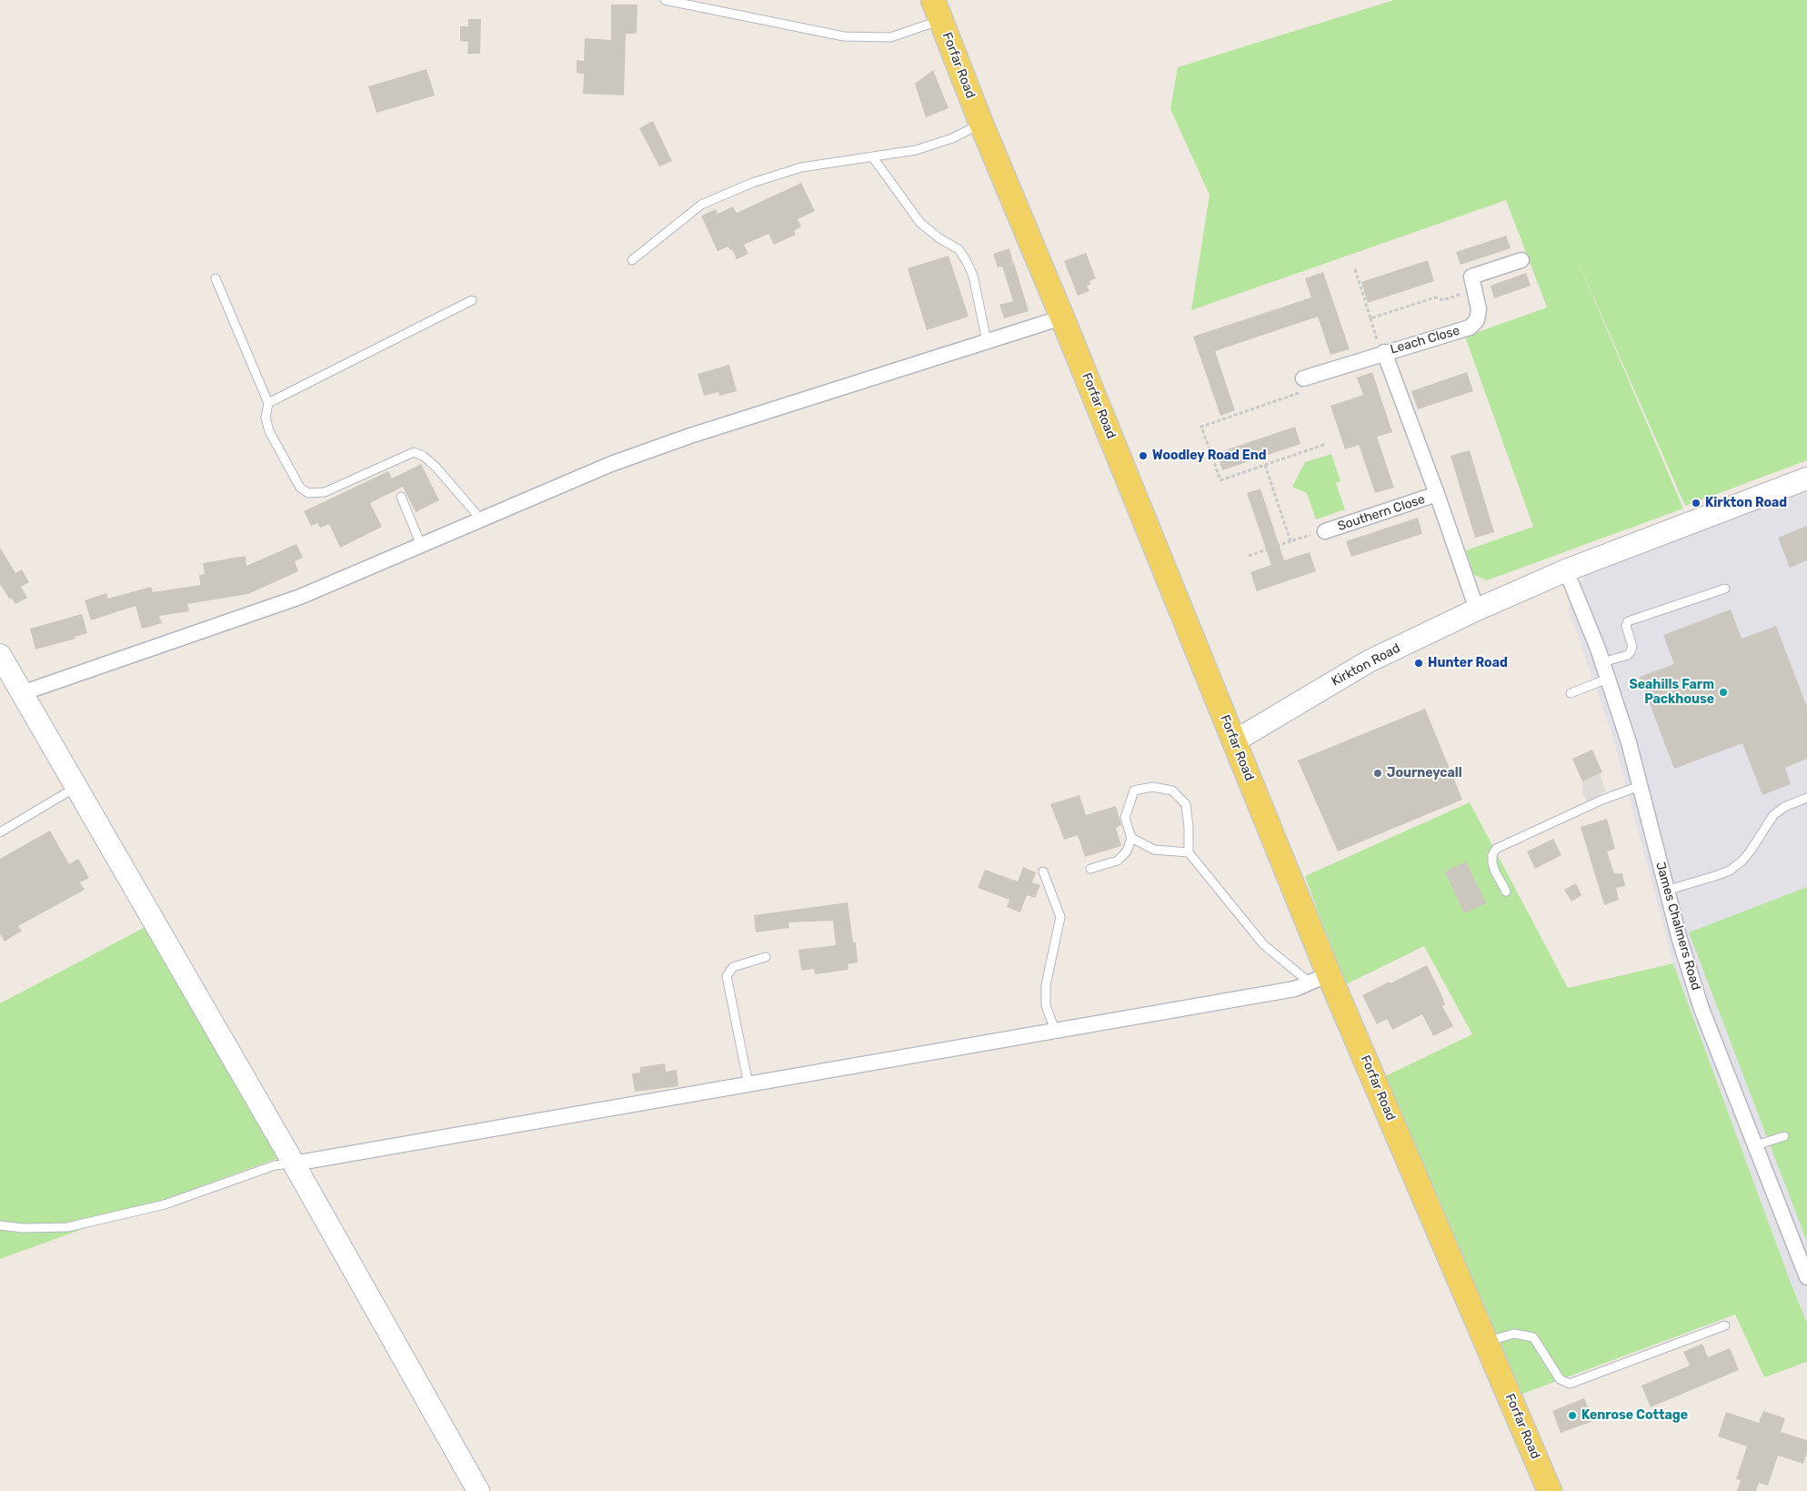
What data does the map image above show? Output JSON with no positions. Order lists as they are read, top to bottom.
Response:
{
  "streets": {
    "main road": ["Forfar Road"],
    "street": [
      "Leach Close",
      "Southern Close",
      "Kirkton Road",
      "James Chalmers Road"
    ]
  },
  "crossings": [
    ["Forfar Road", "Kirkton Road"],
    ["Kirkton Road", "James Chalmers Road"]
  ],
  "places": [
    "Woodley Road End",
    "Kirkton Road",
    "Hunter Road",
    "Seahills Farm Packhouse",
    "Journeycall",
    "Kenrose Cottage"
  ]
}
